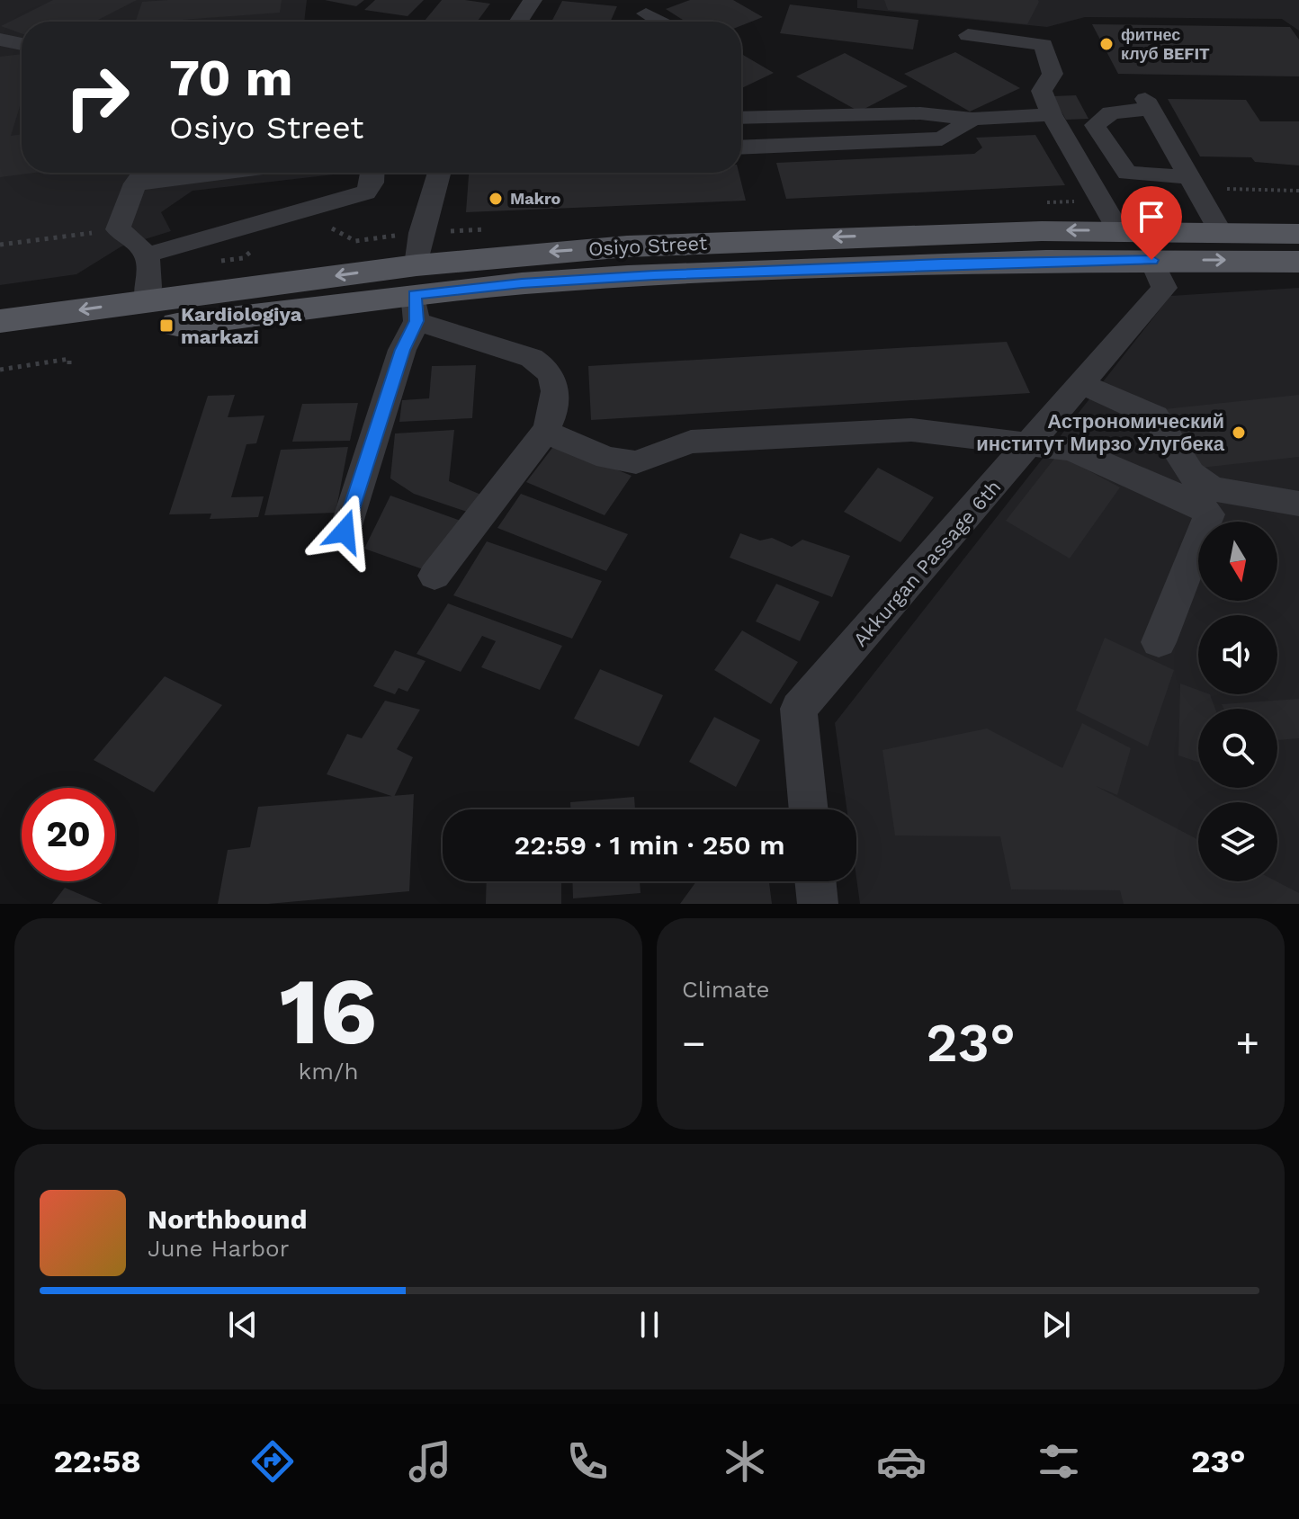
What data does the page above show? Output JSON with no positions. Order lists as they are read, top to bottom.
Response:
{
  "streets": {
    "main road": ["Osiyo Street"],
    "street": ["Akkurgan Passage 6th"]
  },
  "crossings": [
    ["Osiyo Street", "Akkurgan Passage 6th"]
  ],
  "places": {
    "other": ["фитнес клуб BEFIT", "Makro", "Астрономический институт Мирзо Улугбека"],
    "transit": ["Kardiologiya markazi"]
  },
  "north": "bottom",
  "page": {
    "turn": ["70 m", "Osiyo Street"],
    "limit": "20",
    "trip": "22:59 · 1 min · 250 m",
    "tile": [
      ["16", "km/h"],
      "Climate"
    ],
    "heat": ["−", "23°", "+"],
    "song": ["Northbound", "June Harbor"],
    "tabs": ["22:58", "23°"]
  }
}
